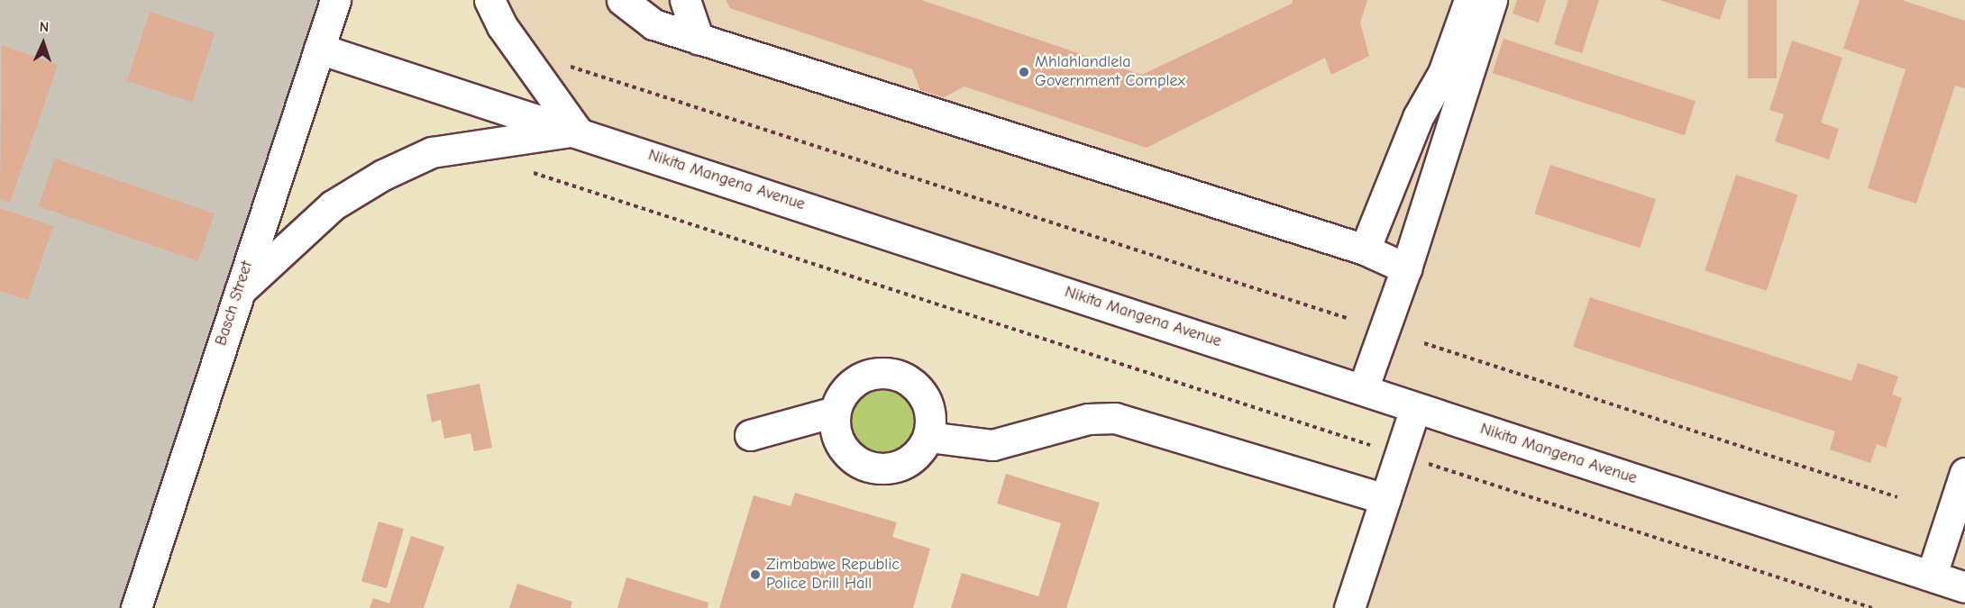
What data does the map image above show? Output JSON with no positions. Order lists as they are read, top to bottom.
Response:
{
  "streets": {
    "street": ["Nikita Mangena Avenue", "Basch Street"]
  },
  "crossings": [
    ["Nikita Mangena Avenue", "Basch Street"]
  ],
  "places": ["Mhlahlandlela Government Complex", "Zimbabwe Republic Police Drill Hall"],
  "north": "top"
}
